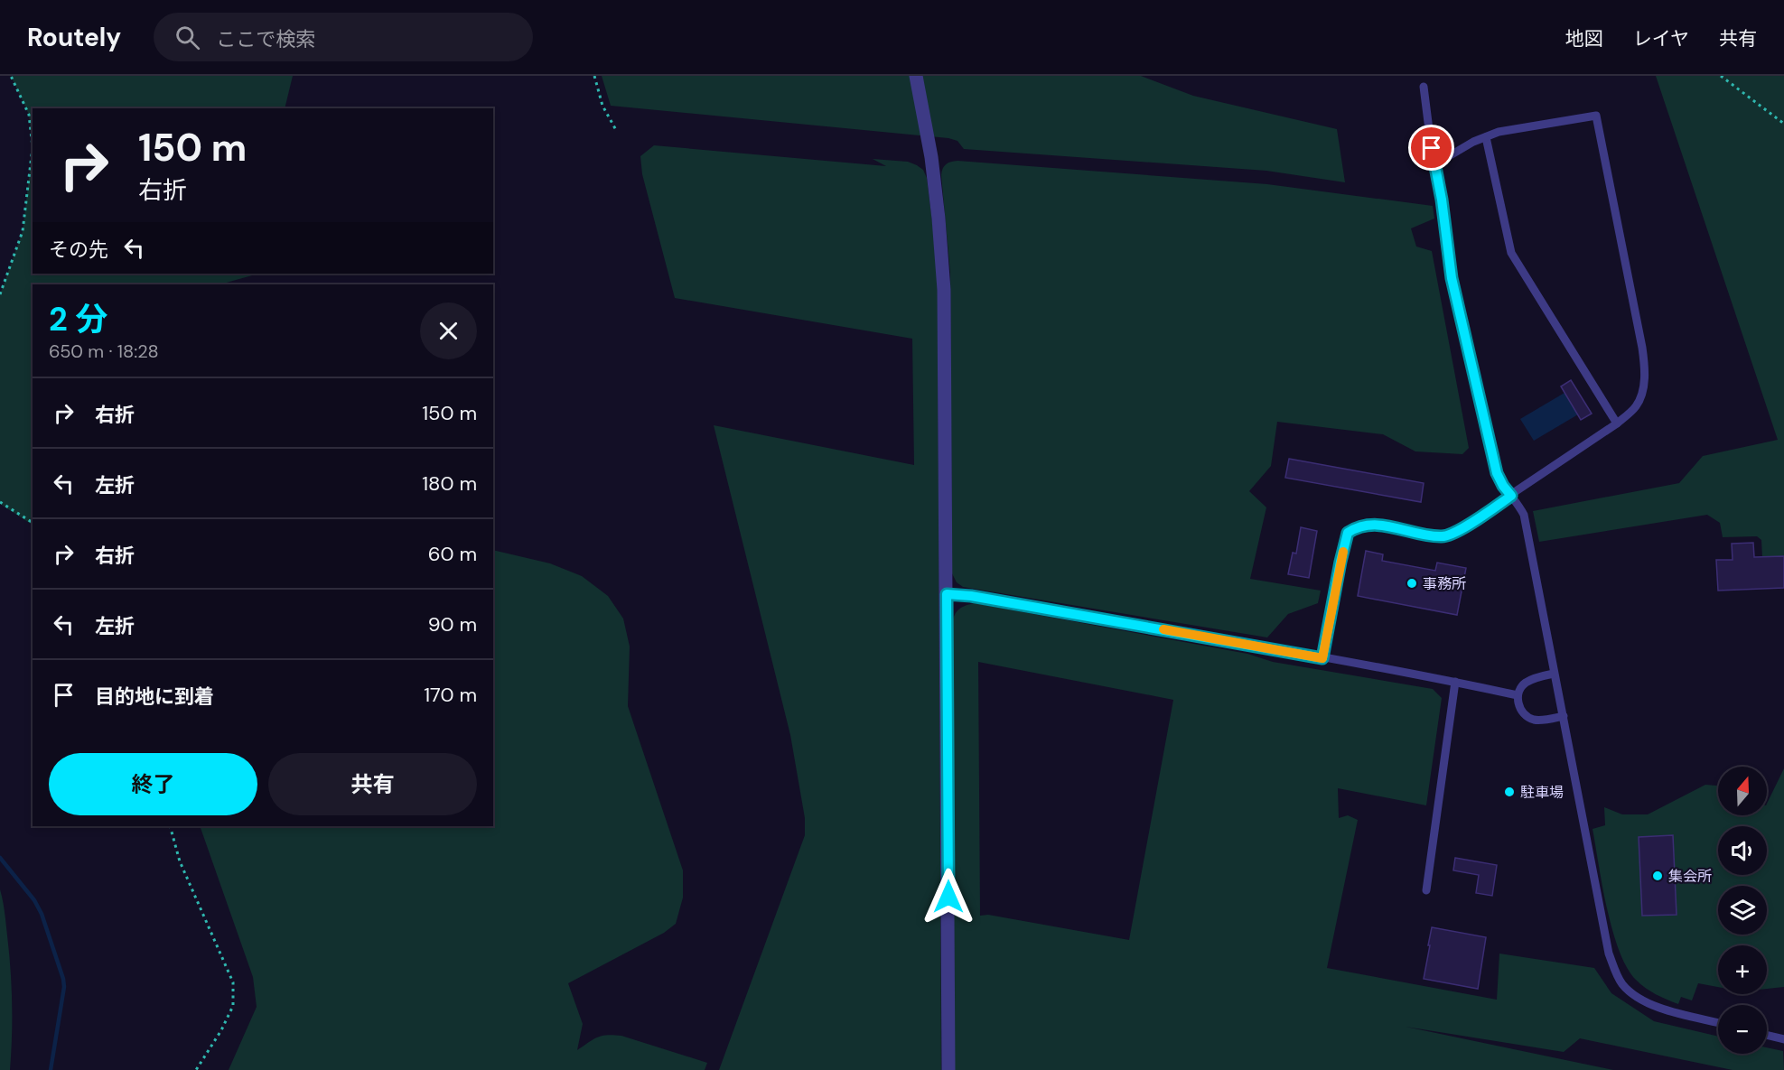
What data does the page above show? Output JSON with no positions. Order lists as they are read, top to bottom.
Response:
{
  "places": ["事務所", "駐車場", "集会所"],
  "north": "top",
  "page": {
    "header": "Routely",
    "search": "ここで検索",
    "nav": ["地図", "レイヤ", "共有"],
    "turn": ["150 m", "右折"],
    "then": "その先",
    "heading": ["2 分", "650 m · 18:28"],
    "list": [
      {
        "name": "右折",
        "value": "150 m"
      },
      {
        "name": "左折",
        "value": "180 m"
      },
      {
        "name": "右折",
        "value": "60 m"
      },
      {
        "name": "左折",
        "value": "90 m"
      },
      {
        "name": "目的地に到着",
        "value": "170 m"
      }
    ],
    "buttons": ["終了", "共有"],
    "map_buttons": ["+", "−"]
  }
}
